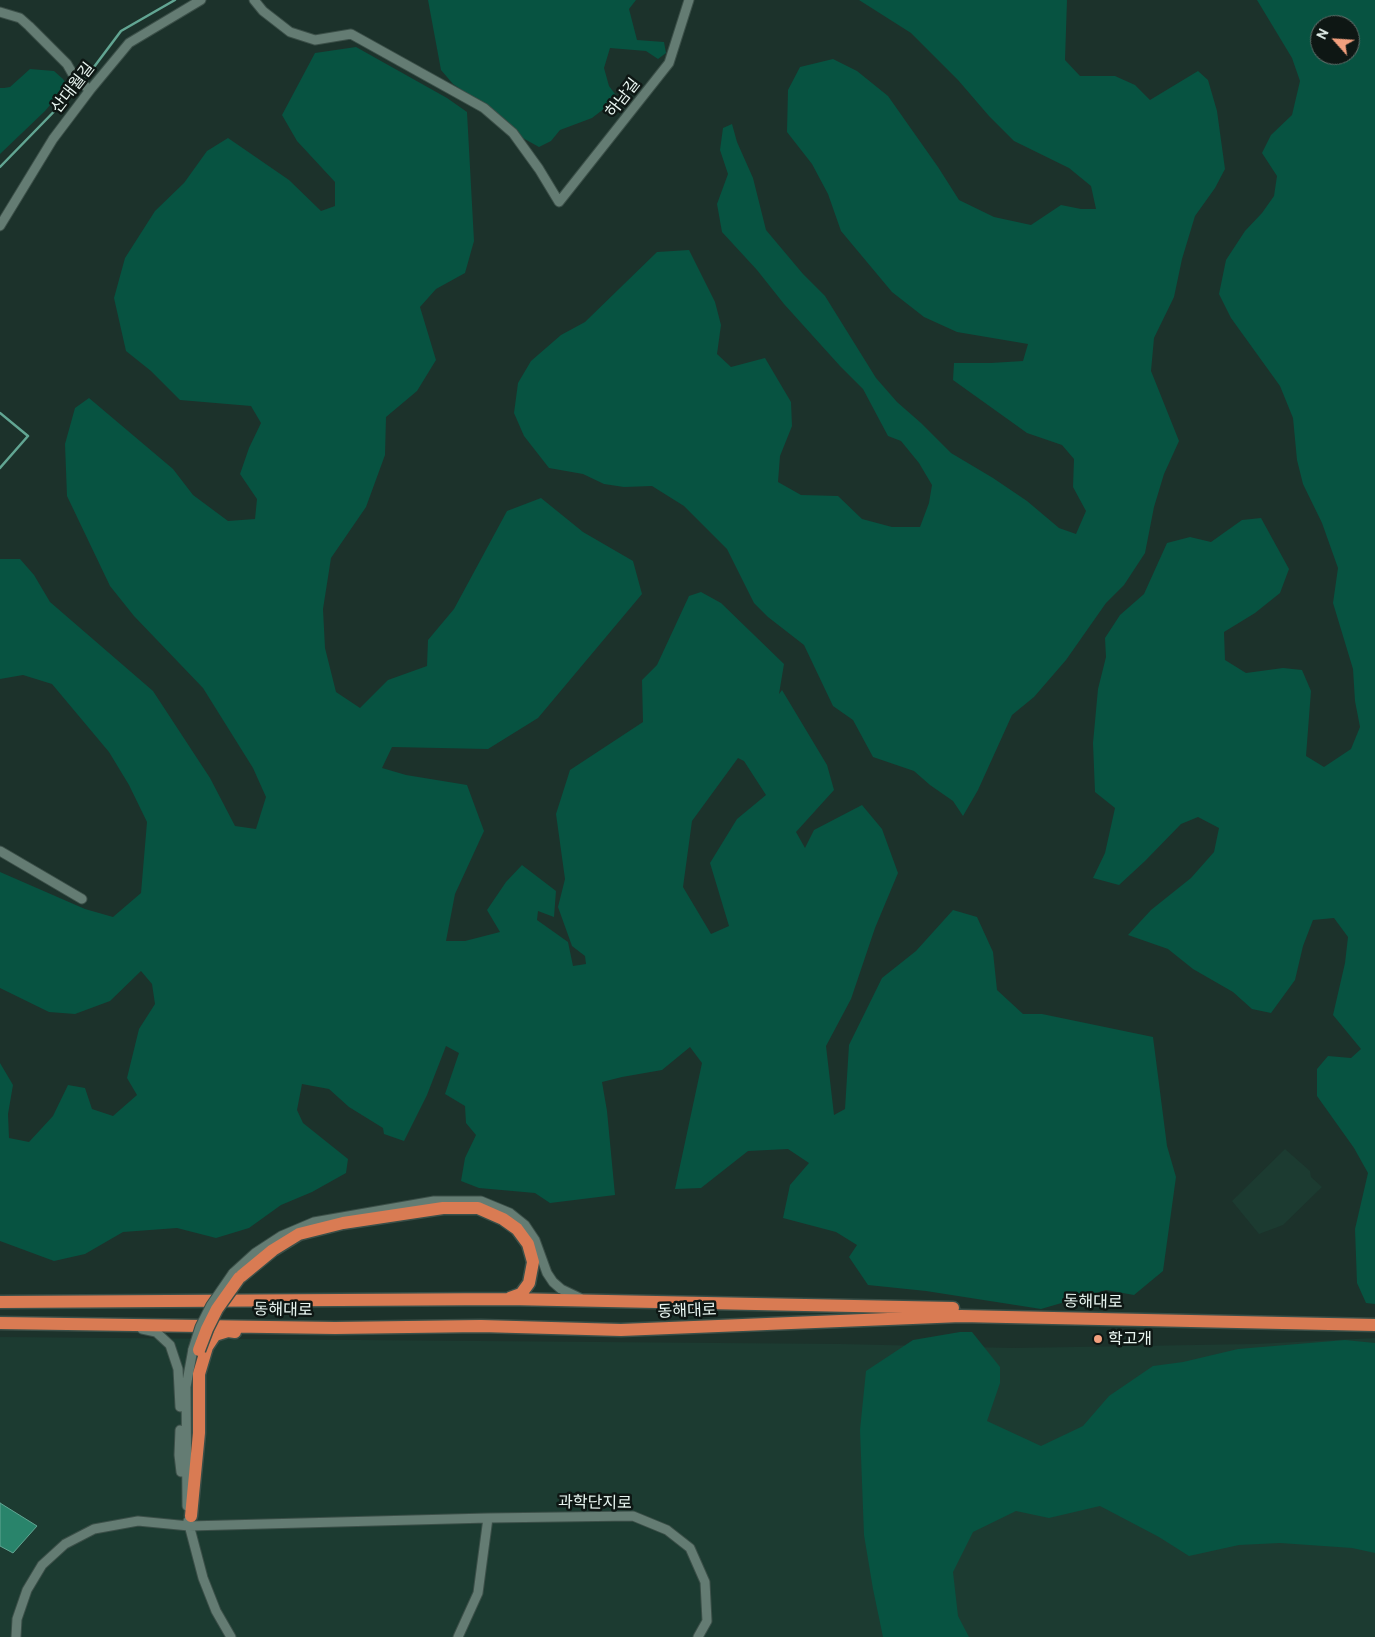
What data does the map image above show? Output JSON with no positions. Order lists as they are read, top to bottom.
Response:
{
  "streets": {
    "highway": ["동해대로"],
    "street": ["산대월길", "하남길", "과학단지로"]
  },
  "places": ["학고개"],
  "north": "top left"
}
